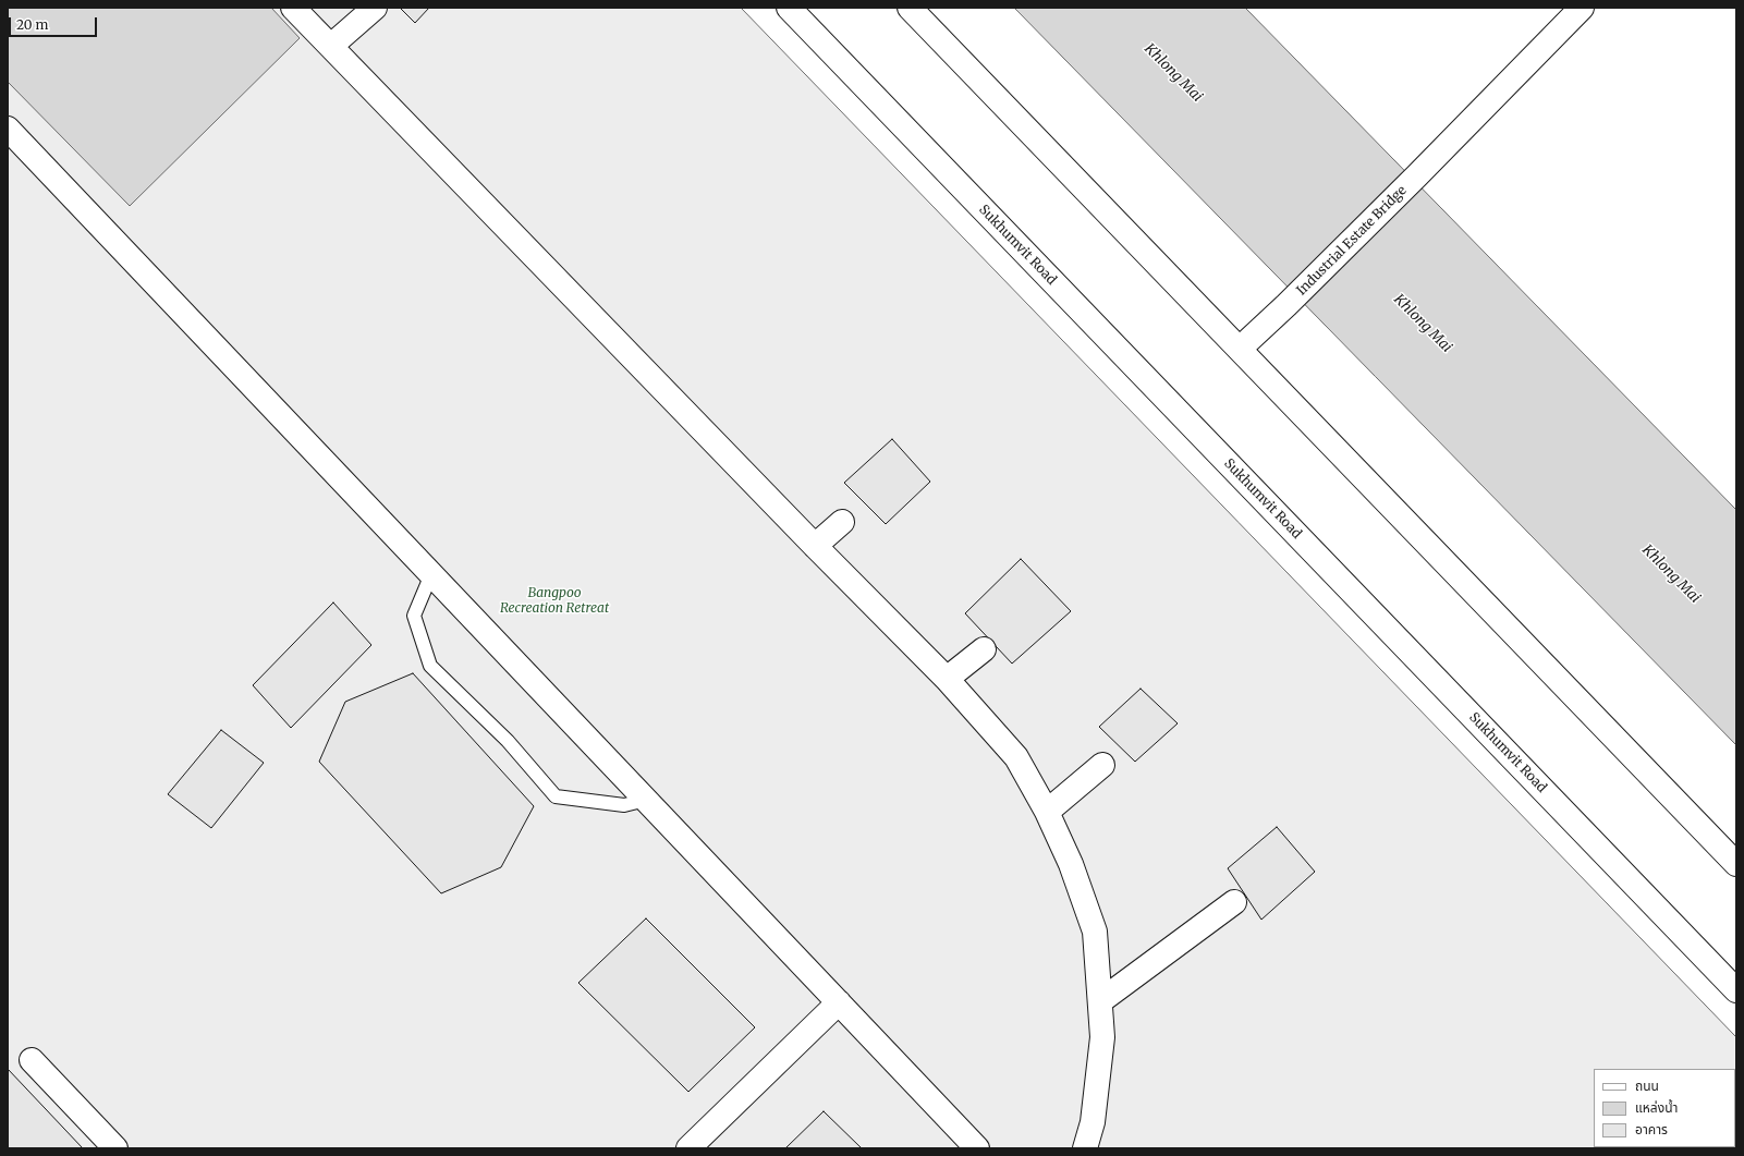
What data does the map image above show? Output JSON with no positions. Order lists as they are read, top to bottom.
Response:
{
  "streets": {
    "main road": ["Industrial Estate Bridge", "Sukhumvit Road"]
  },
  "water": ["Khlong Mai"],
  "parks": ["Bangpoo Recreation Retreat"],
  "legend": ["ถนน", "แหล่งน้ำ", "อาคาร"],
  "scale_bar": "20 m"
}
